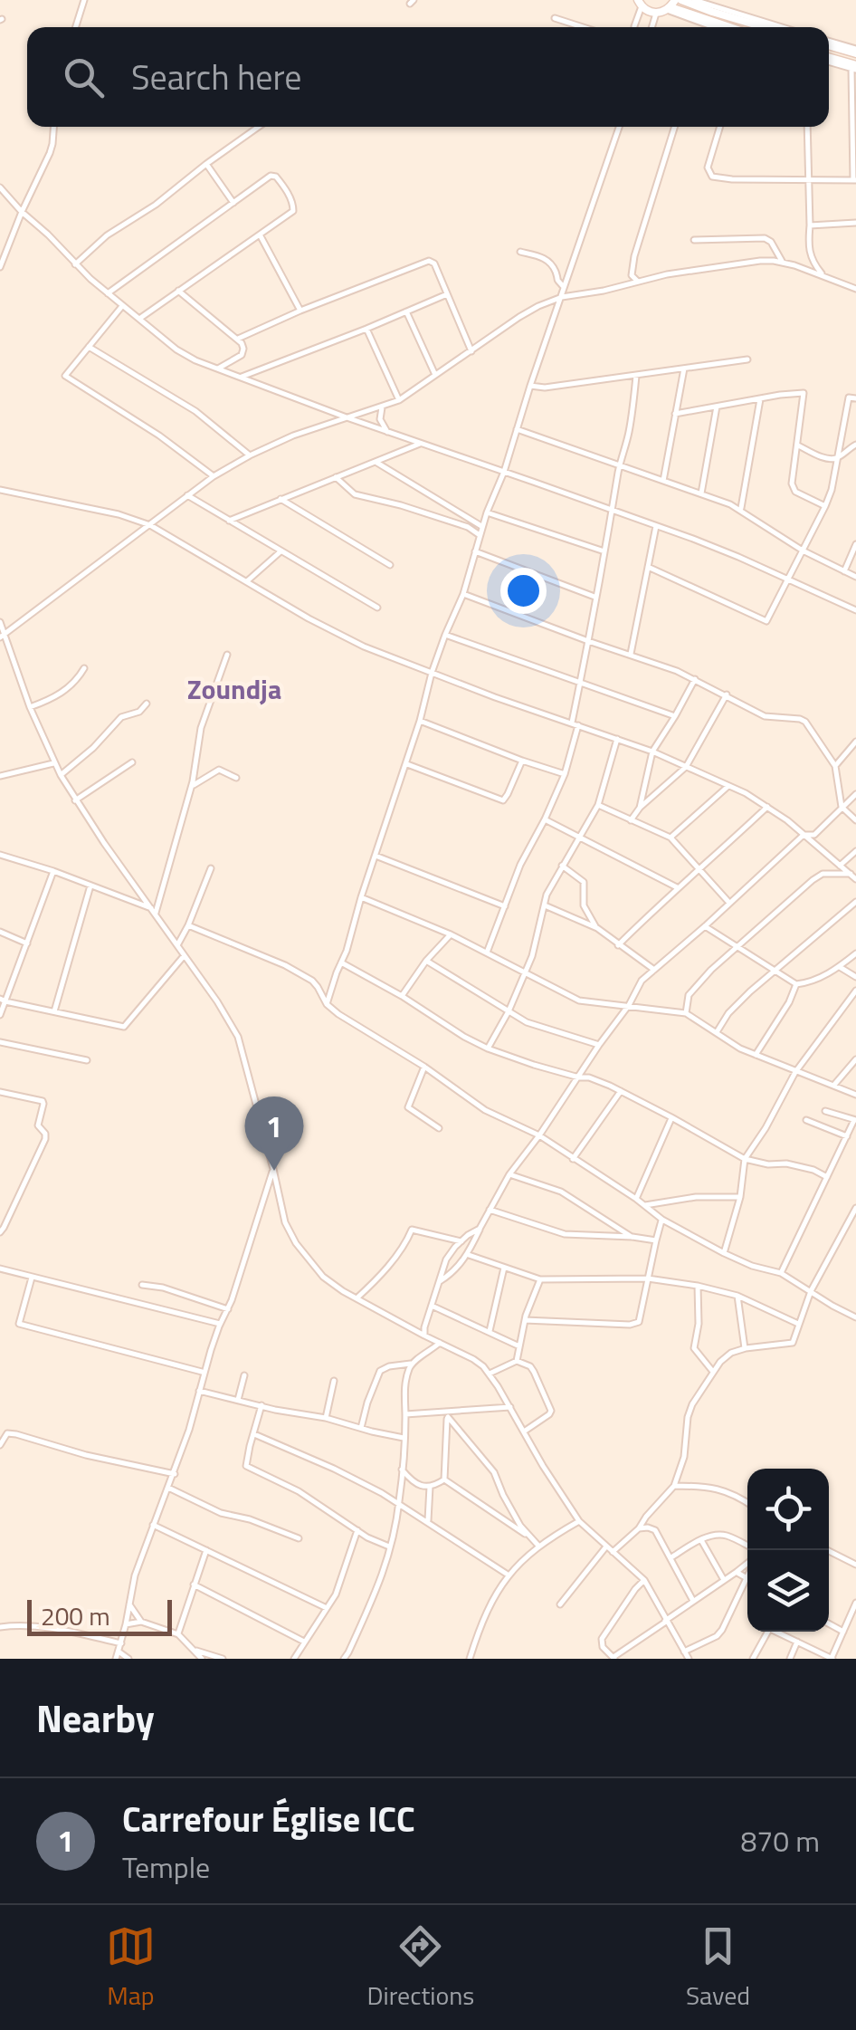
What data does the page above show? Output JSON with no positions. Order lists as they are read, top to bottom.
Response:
{
  "districts": ["Zoundja"],
  "scale_bar": "200 m",
  "page": {
    "search": "Search here",
    "pins": "1",
    "scale": "200 m",
    "heading": "Nearby",
    "list": [
      {
        "mark": "1",
        "name": "Carrefour Église ICC",
        "note": "Temple",
        "value": "870 m"
      }
    ],
    "nav": ["Map", "Directions", "Saved"]
  }
}
